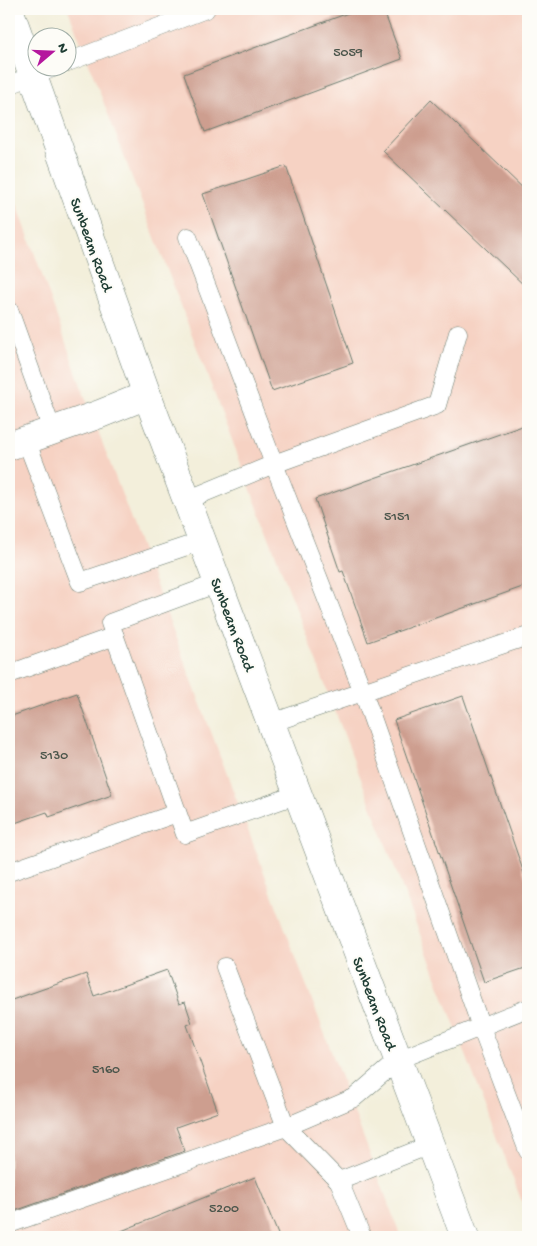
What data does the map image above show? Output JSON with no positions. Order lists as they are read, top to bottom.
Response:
{
  "streets": {
    "street": ["Sunbeam Road"]
  },
  "house_numbers": [
    "5059",
    "5151",
    "5130",
    "5160",
    "5200"
  ],
  "north": "right"
}
